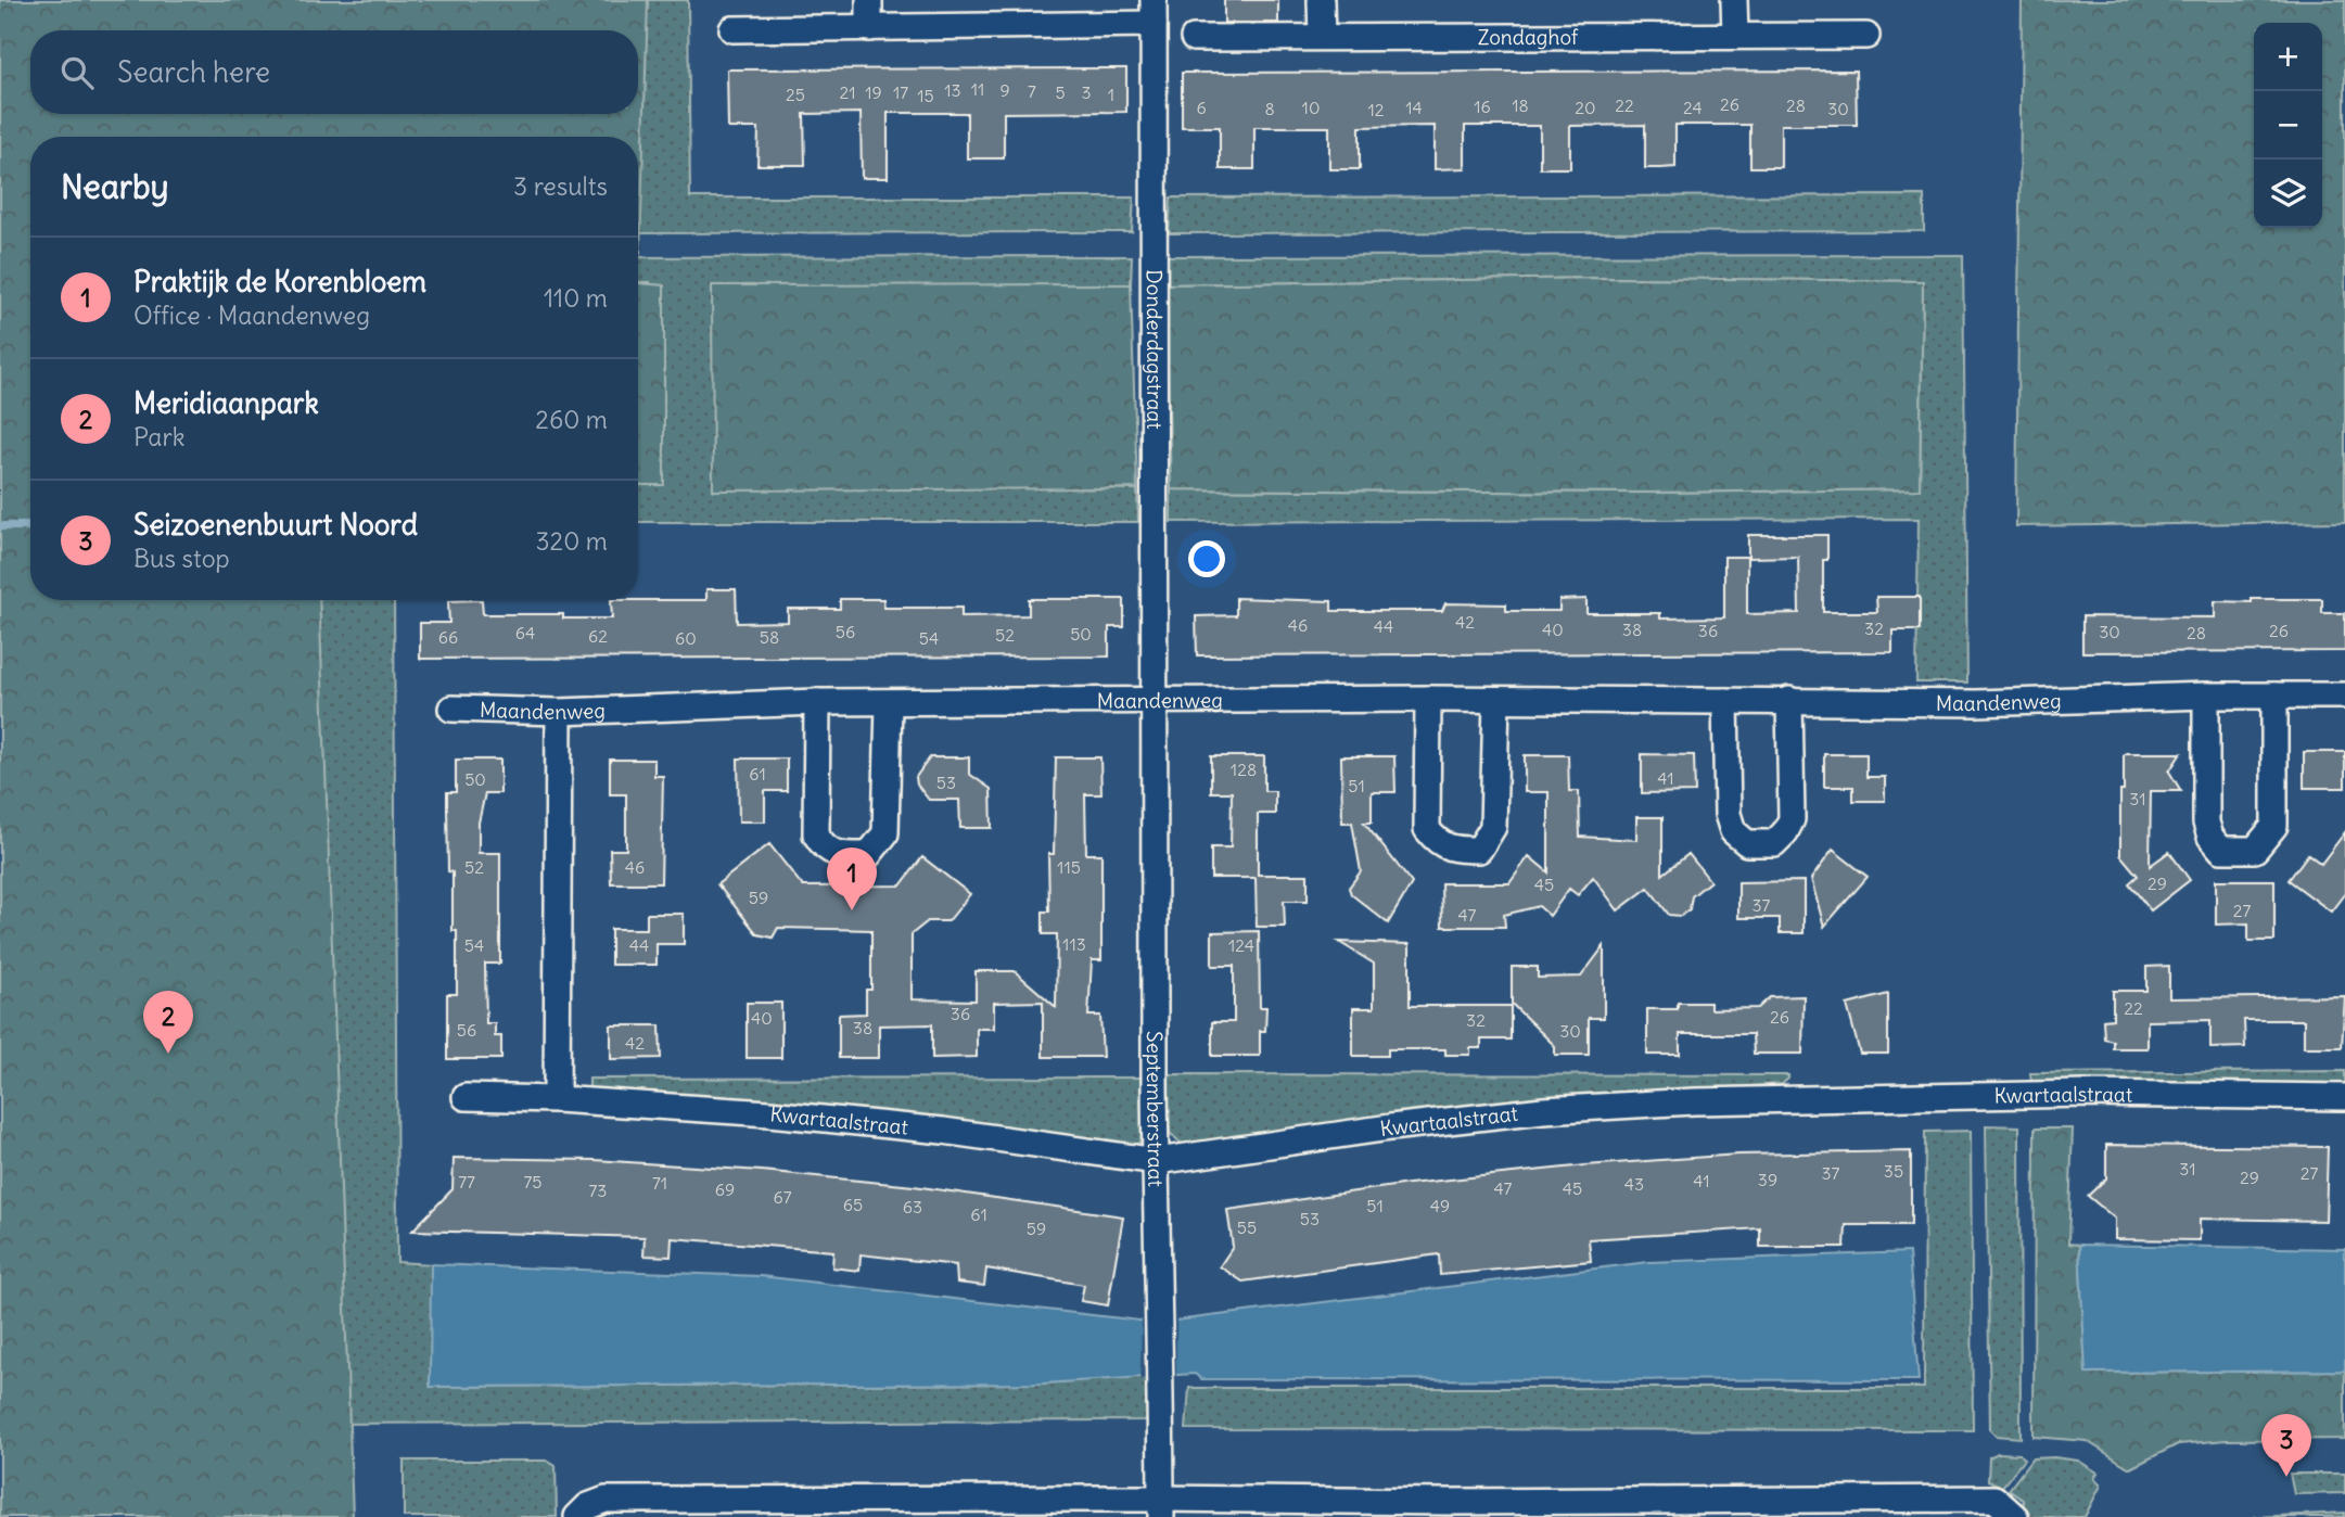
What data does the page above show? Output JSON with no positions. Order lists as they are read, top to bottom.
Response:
{
  "streets": {
    "street": [
      "Zondaghof",
      "Donderdagstraat",
      "Maandenweg",
      "Kwartaalstraat",
      "Septemberstraat"
    ]
  },
  "crossings": [
    ["Donderdagstraat", "Maandenweg"],
    ["Donderdagstraat", "Septemberstraat"],
    ["Maandenweg", "Septemberstraat"],
    ["Kwartaalstraat", "Septemberstraat"]
  ],
  "house_numbers": [
    "11",
    "13",
    "9",
    "7",
    "21",
    "19",
    "17",
    "5",
    "3",
    "25",
    "1",
    "15",
    "26",
    "18",
    "22",
    "28",
    "16",
    "6",
    "10",
    "14",
    "20",
    "24",
    "8",
    "30",
    "12",
    "42",
    "46",
    "44",
    "32",
    "40",
    "38",
    "36",
    "26",
    "56",
    "30",
    "64",
    "28",
    "50",
    "52",
    "62",
    "66",
    "58",
    "60",
    "54",
    "128",
    "61",
    "41",
    "50",
    "53",
    "51",
    "31",
    "52",
    "46",
    "115",
    "29",
    "45",
    "59",
    "37",
    "27",
    "47",
    "113",
    "54",
    "44",
    "124",
    "22",
    "36",
    "26",
    "40",
    "32",
    "38",
    "56",
    "30",
    "42",
    "31",
    "35",
    "37",
    "27",
    "29",
    "39",
    "41",
    "77",
    "75",
    "71",
    "43",
    "47",
    "45",
    "69",
    "73",
    "67",
    "65",
    "51",
    "49",
    "63",
    "61",
    "53",
    "55",
    "59"
  ],
  "page": {
    "map_buttons": ["+", "−"],
    "search": "Search here",
    "heading": ["Nearby", "3 results"],
    "list": [
      {
        "mark": "1",
        "name": "Praktijk de Korenbloem",
        "note": "Office · Maandenweg",
        "value": "110 m"
      },
      {
        "mark": "2",
        "name": "Meridiaanpark",
        "note": "Park",
        "value": "260 m"
      },
      {
        "mark": "3",
        "name": "Seizoenenbuurt Noord",
        "note": "Bus stop",
        "value": "320 m"
      }
    ],
    "pins": ["1", "2", "3"]
  }
}
